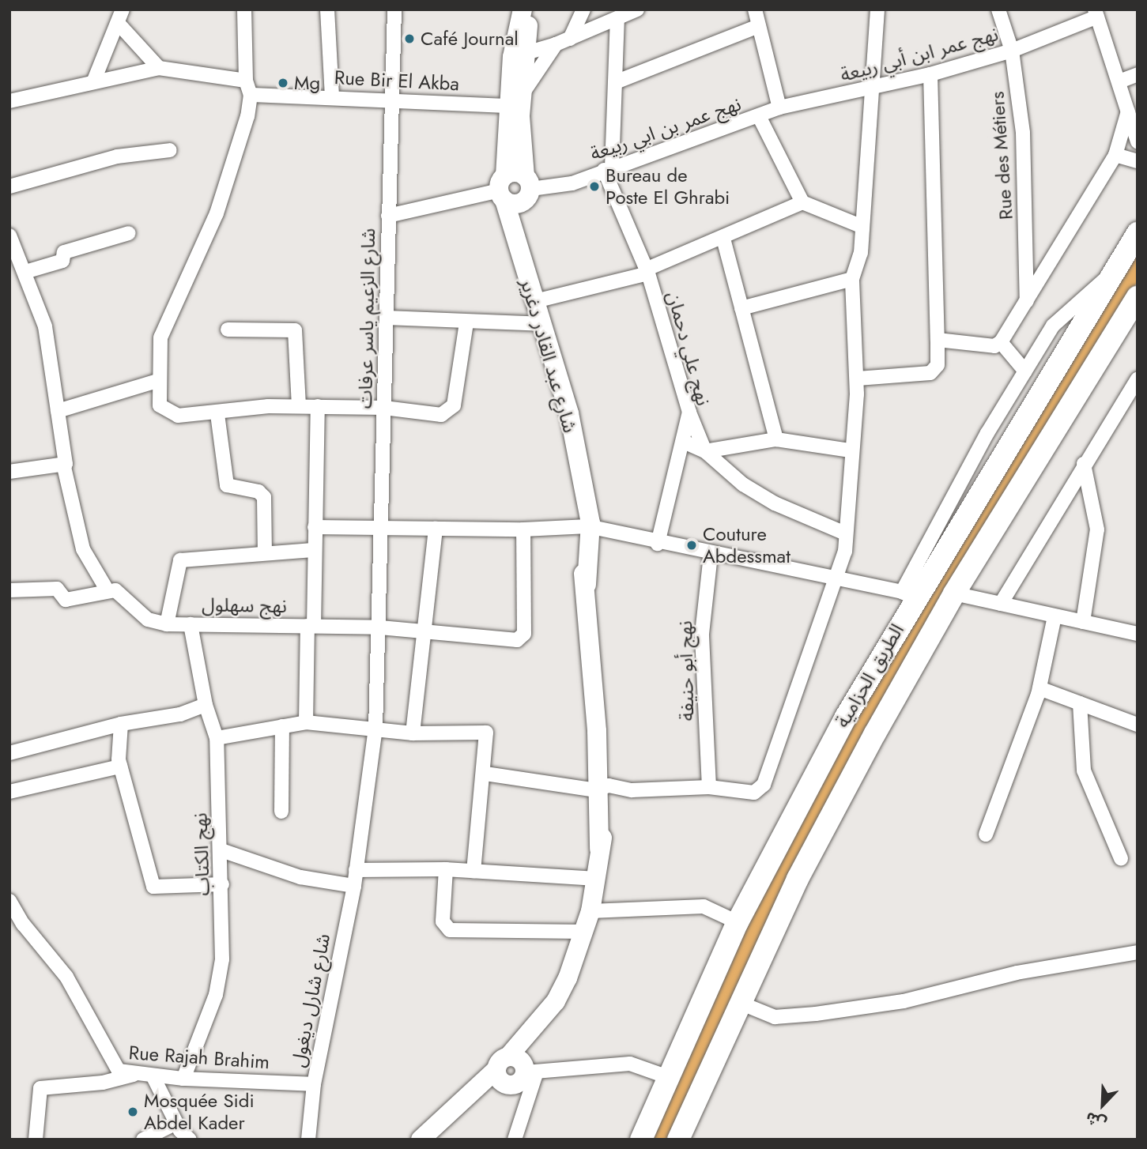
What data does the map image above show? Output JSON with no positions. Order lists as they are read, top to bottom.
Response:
{
  "streets": {
    "highway": ["الطريق الحزامية"],
    "main road": ["شارع عبد القادر دغرير"],
    "street": [
      "نهج عمر ابن أبي ربيعة",
      "Rue Bir El Akba",
      "نهج عمر بن ابي ربيعة",
      "Rue des Métiers",
      "شارع الزعيم ياسر عرفات",
      "نهج علي دحمان",
      "نهج سهلول",
      "نهج أبو حنيفة",
      "نهج الكتاب",
      "شارع شارل ديغول",
      "Rue Rajah Brahim"
    ]
  },
  "crossings": [
    ["نهج عمر ابن أبي ربيعة", "نهج عمر بن ابي ربيعة"],
    ["نهج عمر ابن أبي ربيعة", "Rue des Métiers"],
    ["Rue Bir El Akba", "شارع الزعيم ياسر عرفات"],
    ["Rue Bir El Akba", "شارع عبد القادر دغرير"],
    ["نهج عمر بن ابي ربيعة", "نهج علي دحمان"],
    ["نهج عمر بن ابي ربيعة", "شارع عبد القادر دغرير"],
    ["شارع الزعيم ياسر عرفات", "نهج سهلول"],
    ["شارع الزعيم ياسر عرفات", "شارع شارل ديغول"],
    ["نهج سهلول", "نهج الكتاب"],
    ["نهج الكتاب", "Rue Rajah Brahim"],
    ["شارع شارل ديغول", "Rue Rajah Brahim"]
  ],
  "places": [
    "Café Journal",
    "Mg",
    "Bureau de Poste El Ghrabi",
    "Couture Abdessmat",
    "Mosquée Sidi Abdel Kader"
  ],
  "north": "bottom left"
}
